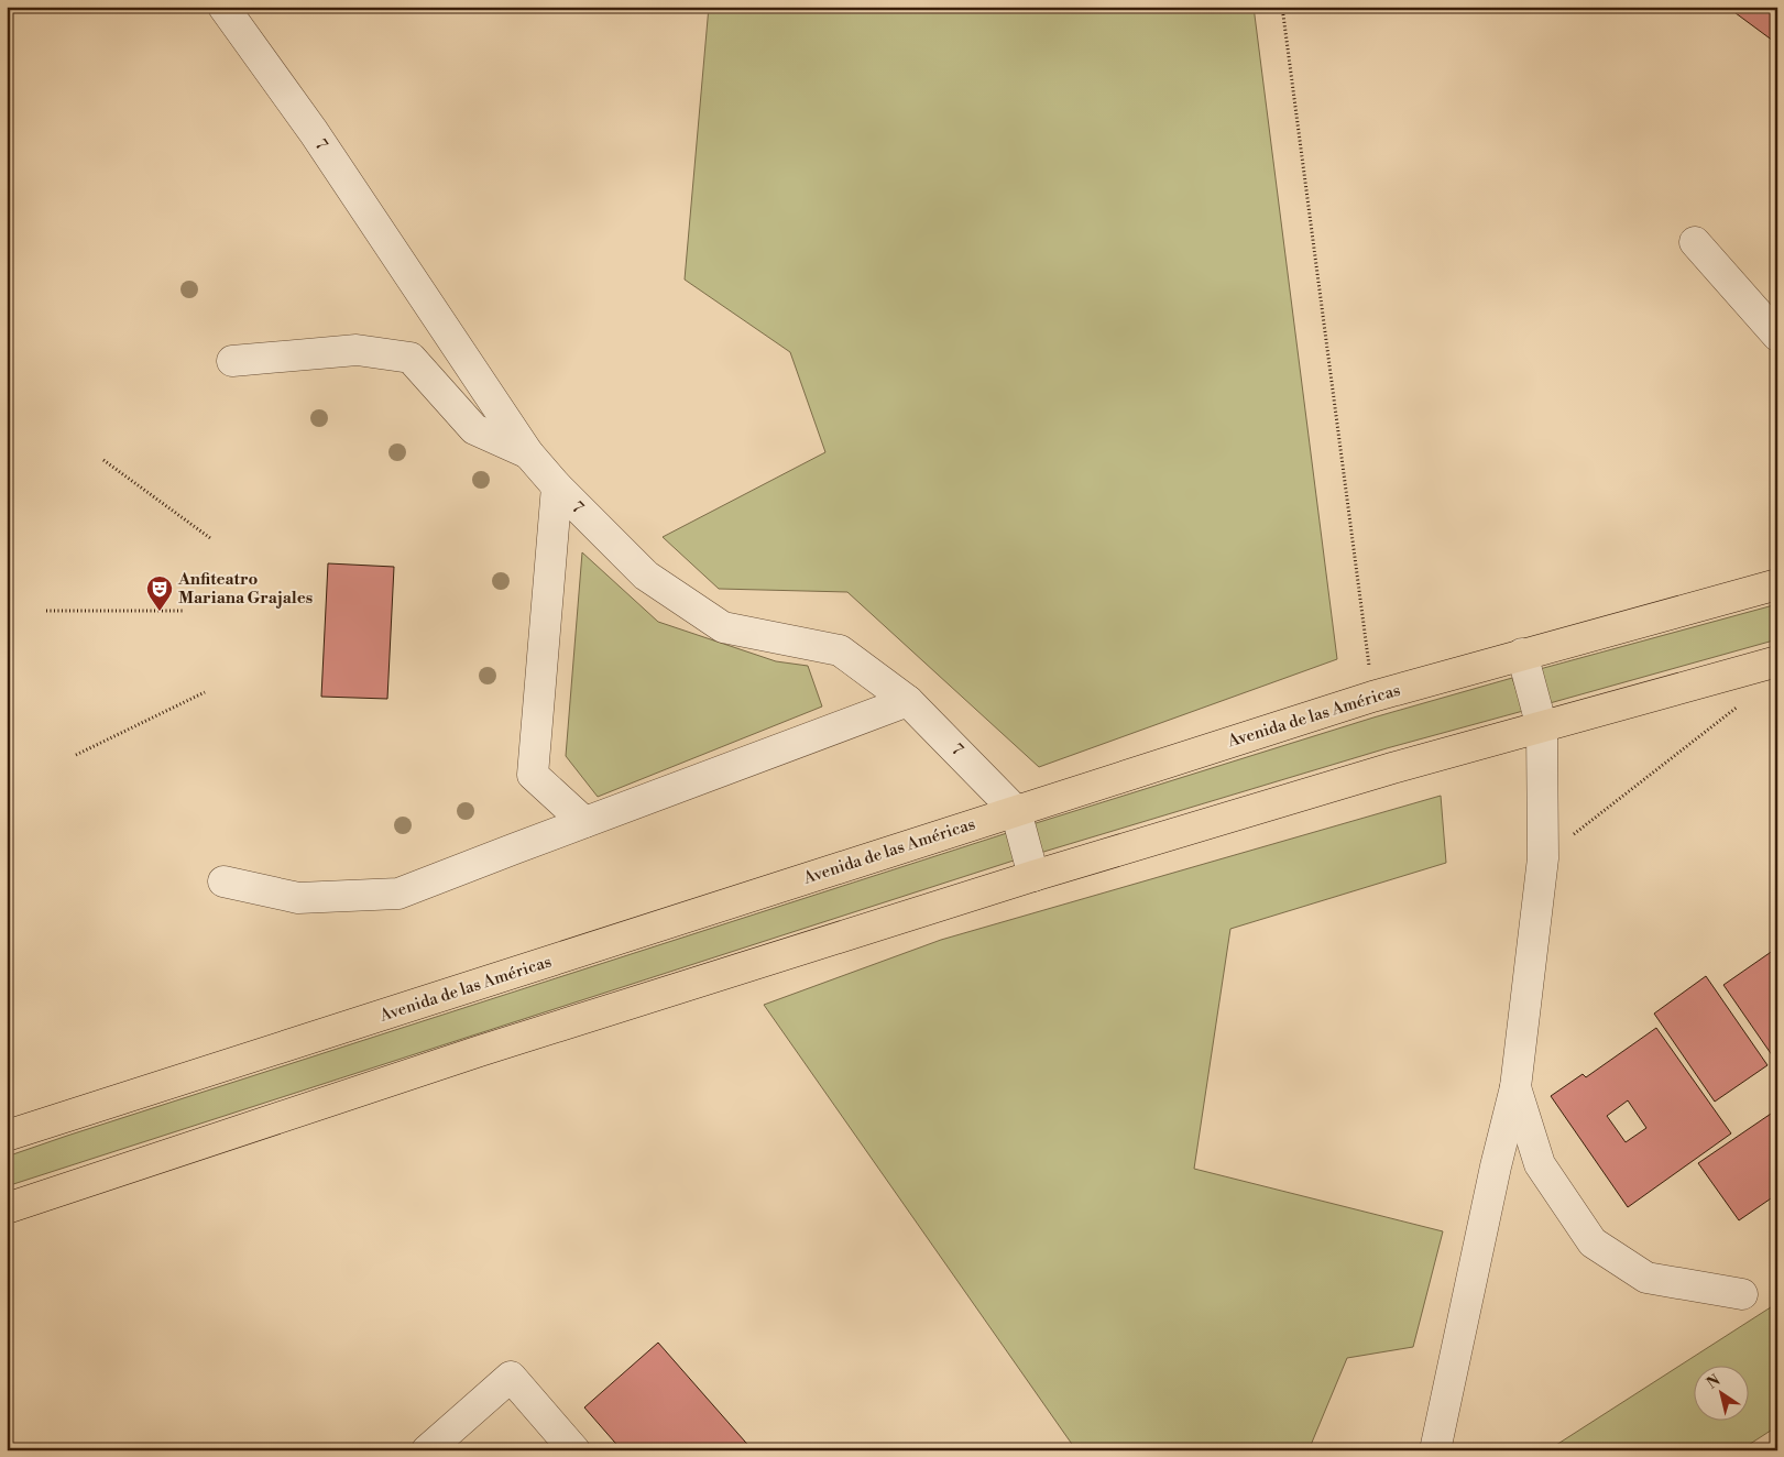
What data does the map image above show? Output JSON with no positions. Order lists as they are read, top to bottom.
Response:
{
  "streets": {
    "main road": ["Avenida de las Américas"],
    "street": ["7"]
  },
  "crossings": [
    ["7", "Avenida de las Américas"]
  ],
  "places": {
    "theatre": ["Anfiteatro Mariana Grajales"]
  },
  "north": "top left"
}
